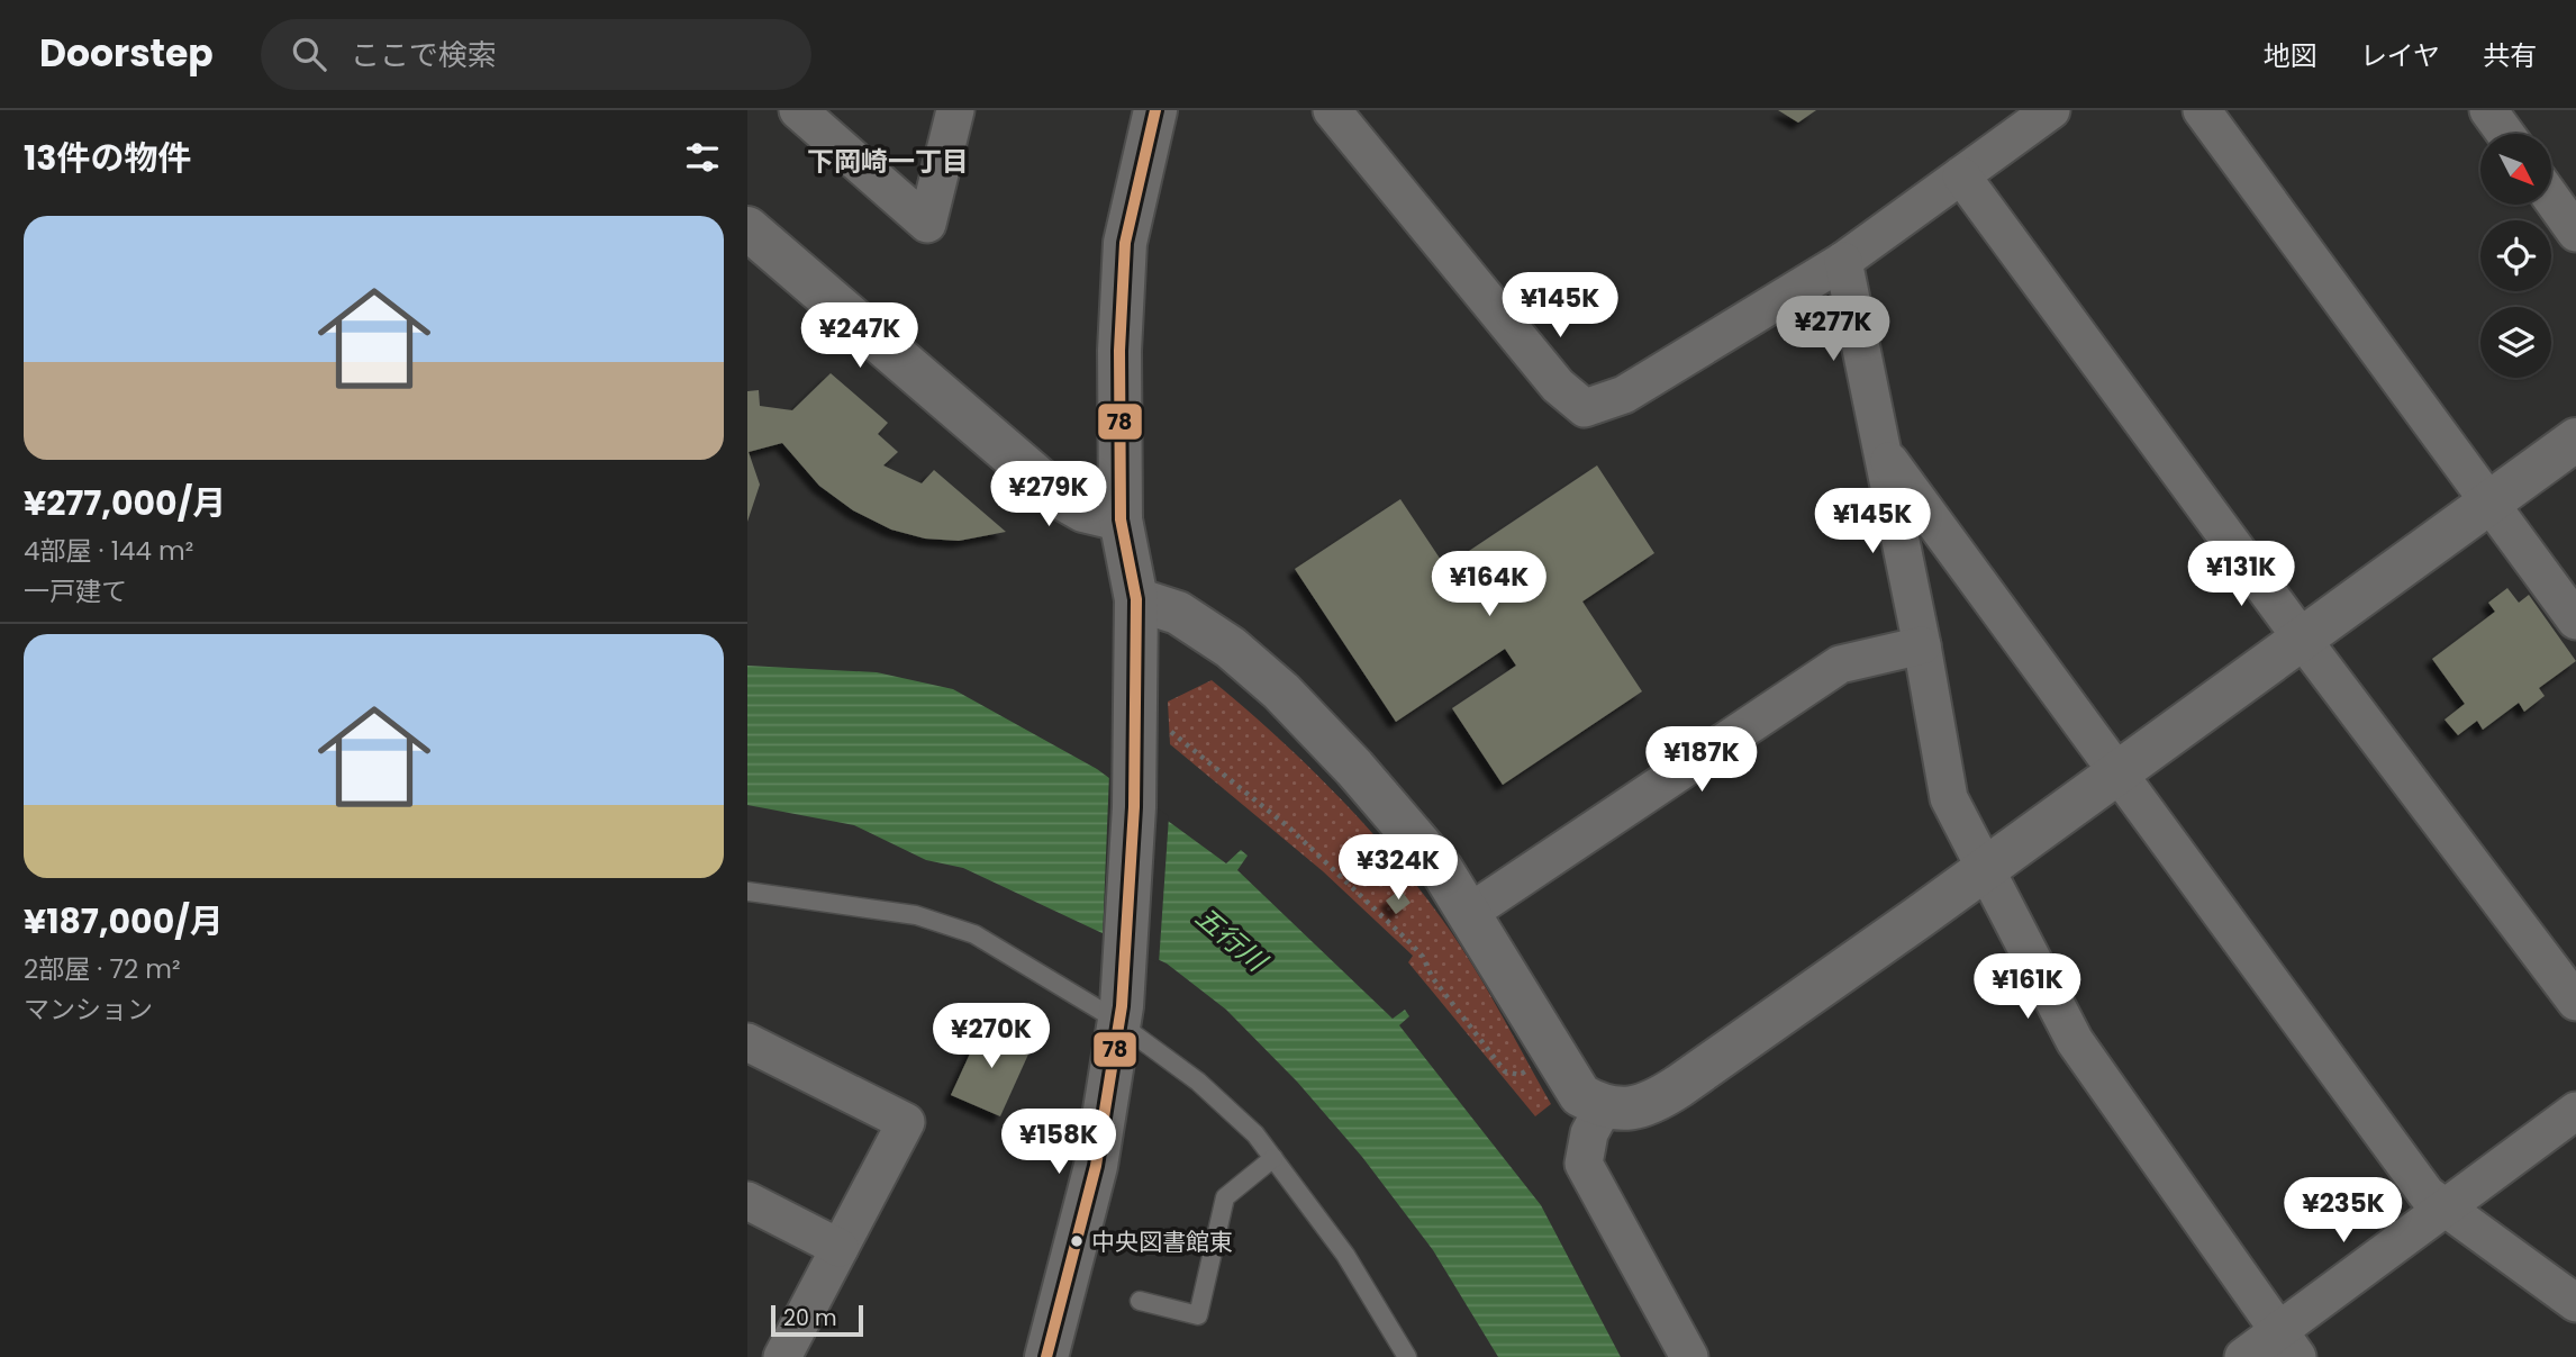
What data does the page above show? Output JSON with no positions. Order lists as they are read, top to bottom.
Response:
{
  "districts": ["下岡崎一丁目"],
  "water": ["五行川"],
  "places": ["中央図書館東"],
  "lines": ["transit line 78"],
  "scale_bar": "20 m",
  "north": "bottom right",
  "page": {
    "header": "Doorstep",
    "search": "ここで検索",
    "nav": ["地図", "レイヤ", "共有"],
    "heading": "13件の物件",
    "list": [
      {
        "name": "¥277,000/月",
        "note": "4部屋 · 144 m² · 一戸建て"
      },
      {
        "name": "¥187,000/月",
        "note": "2部屋 · 72 m² · マンション"
      }
    ],
    "price": [
      "¥145K",
      "¥277K",
      "¥247K",
      "¥279K",
      "¥145K",
      "¥131K",
      "¥164K",
      "¥187K",
      "¥324K",
      "¥161K",
      "¥270K",
      "¥158K",
      "¥235K"
    ],
    "scale": "20 m"
  }
}
